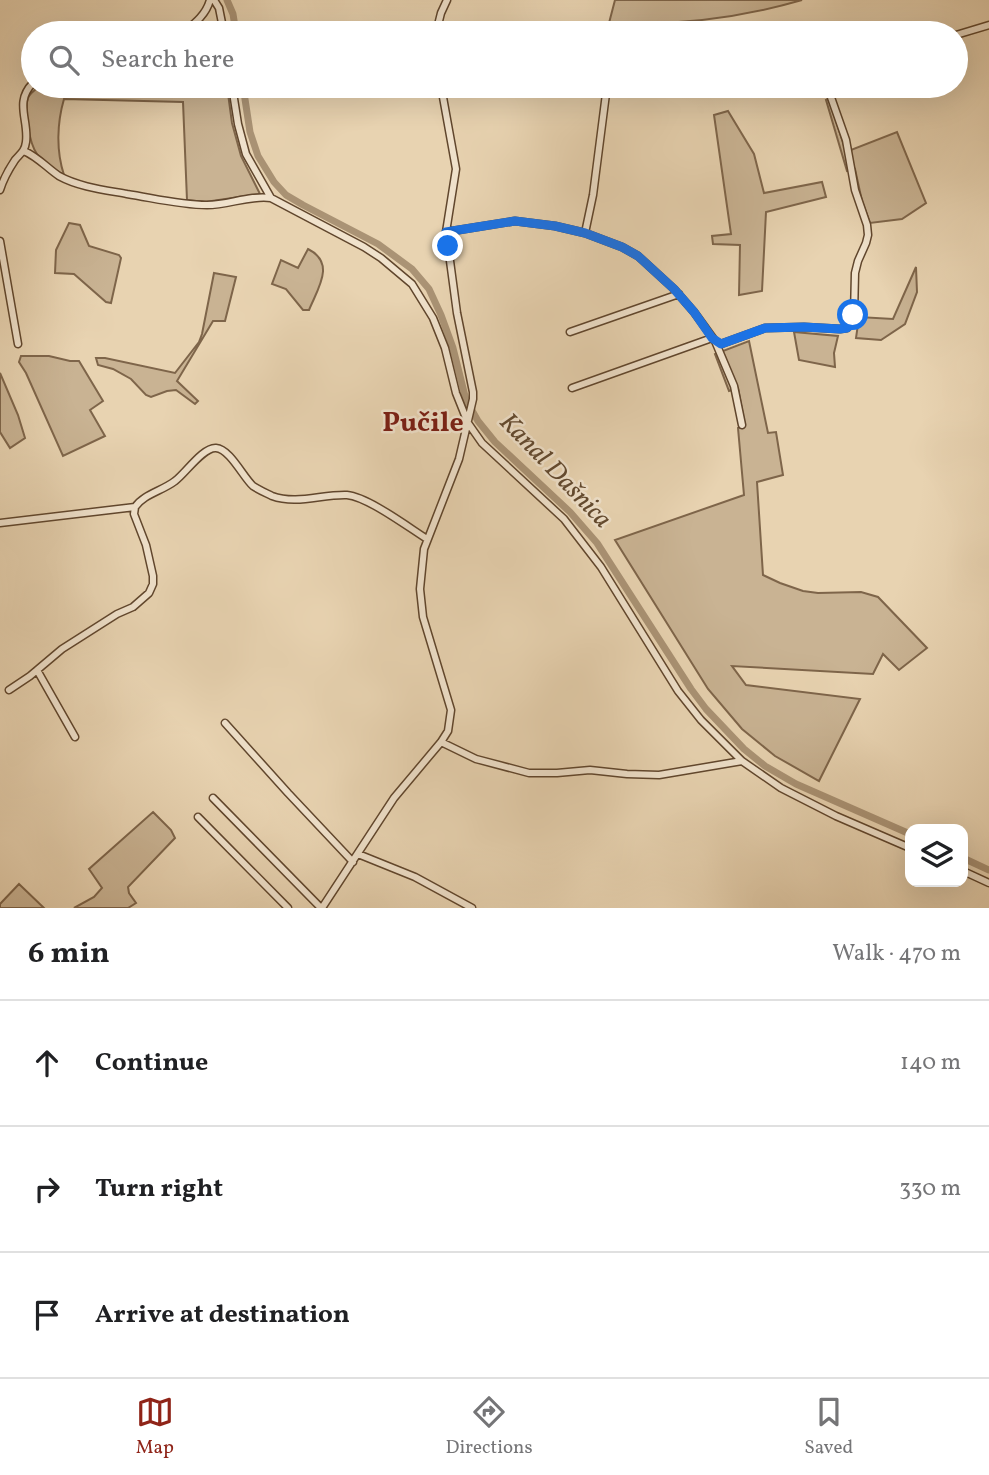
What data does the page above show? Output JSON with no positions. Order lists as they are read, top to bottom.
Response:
{
  "districts": ["Pučile"],
  "water": ["Kanal Dašnica"],
  "page": {
    "search": "Search here",
    "heading": ["6 min", "Walk · 470 m"],
    "list": [
      ["Continue", "140 m"],
      ["Turn right", "330 m"],
      "Arrive at destination"
    ],
    "nav": ["Map", "Directions", "Saved"]
  }
}
